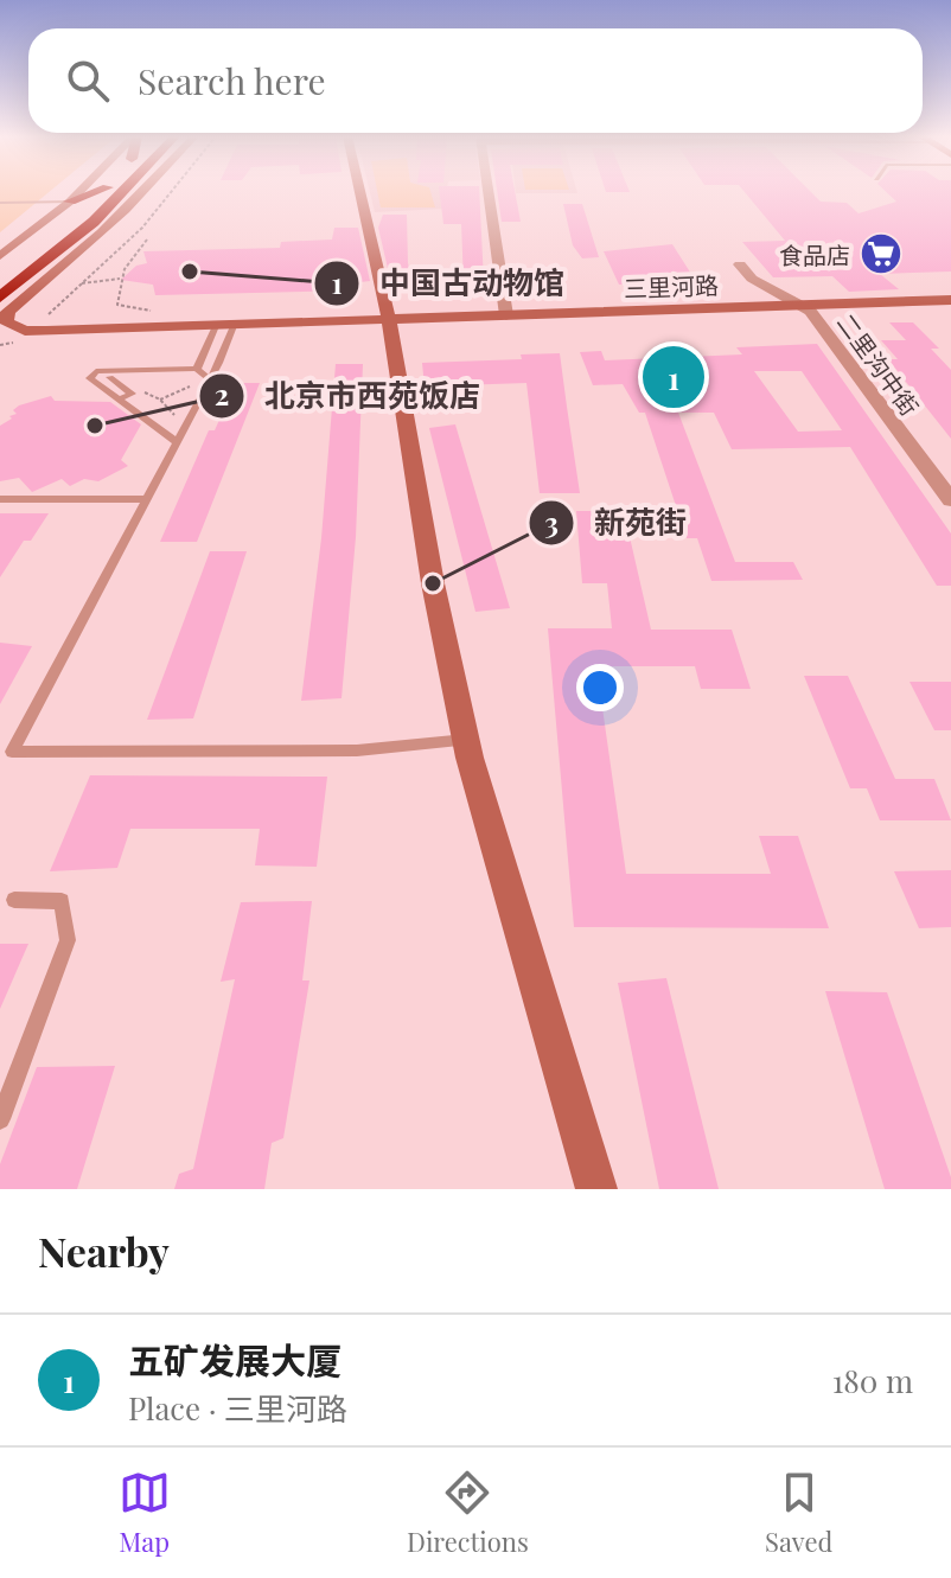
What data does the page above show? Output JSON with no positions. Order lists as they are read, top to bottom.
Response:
{
  "streets": {
    "street": ["三里河路", "二里沟中街"]
  },
  "crossings": [
    ["三里河路", "二里沟中街"]
  ],
  "places": {
    "supermarket": ["食品店"],
    "other": ["中国古动物馆", "北京市西苑饭店", "新苑街"]
  },
  "page": {
    "search": "Search here",
    "pins": "1",
    "heading": "Nearby",
    "list": [
      {
        "mark": "1",
        "name": "五矿发展大厦",
        "note": "Place · 三里河路",
        "value": "180 m"
      }
    ],
    "nav": ["Map", "Directions", "Saved"]
  }
}
